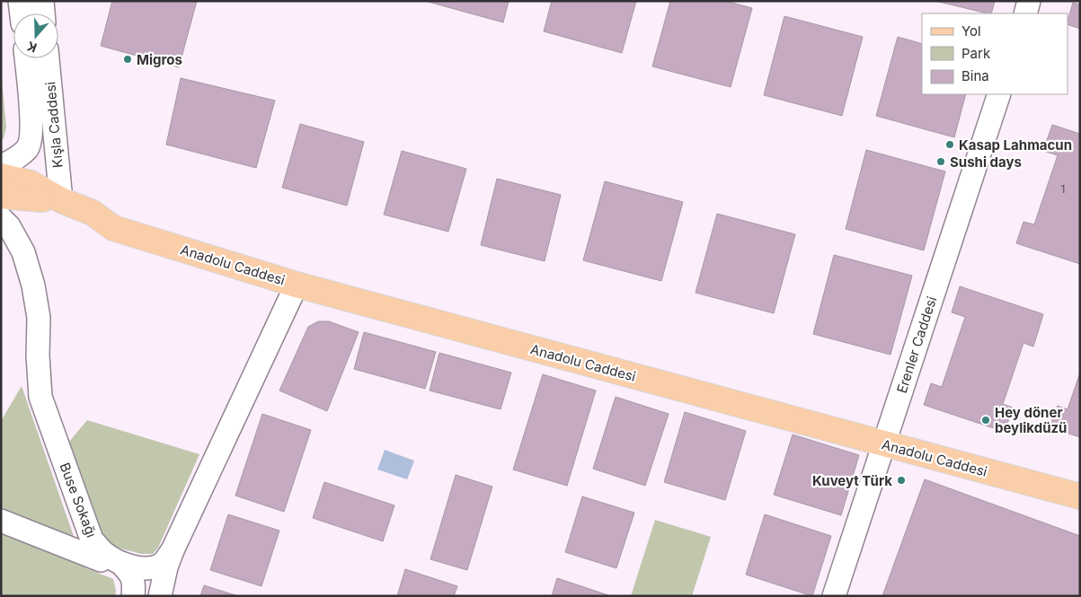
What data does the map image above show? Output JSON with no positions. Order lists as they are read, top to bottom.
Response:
{
  "streets": {
    "main road": ["Anadolu Caddesi"],
    "street": ["Kışla Caddesi", "Erenler Caddesi", "Buse Sokağı"]
  },
  "crossings": [
    ["Kışla Caddesi", "Anadolu Caddesi"],
    ["Anadolu Caddesi", "Erenler Caddesi"],
    ["Anadolu Caddesi", "Buse Sokağı"]
  ],
  "places": [
    "Migros",
    "Kasap Lahmacun",
    "Sushi days",
    "Hey döner beylikdüzü",
    "Kuveyt Türk"
  ],
  "house_numbers": ["1"],
  "legend": ["Yol", "Park", "Bina"],
  "north": "bottom"
}
